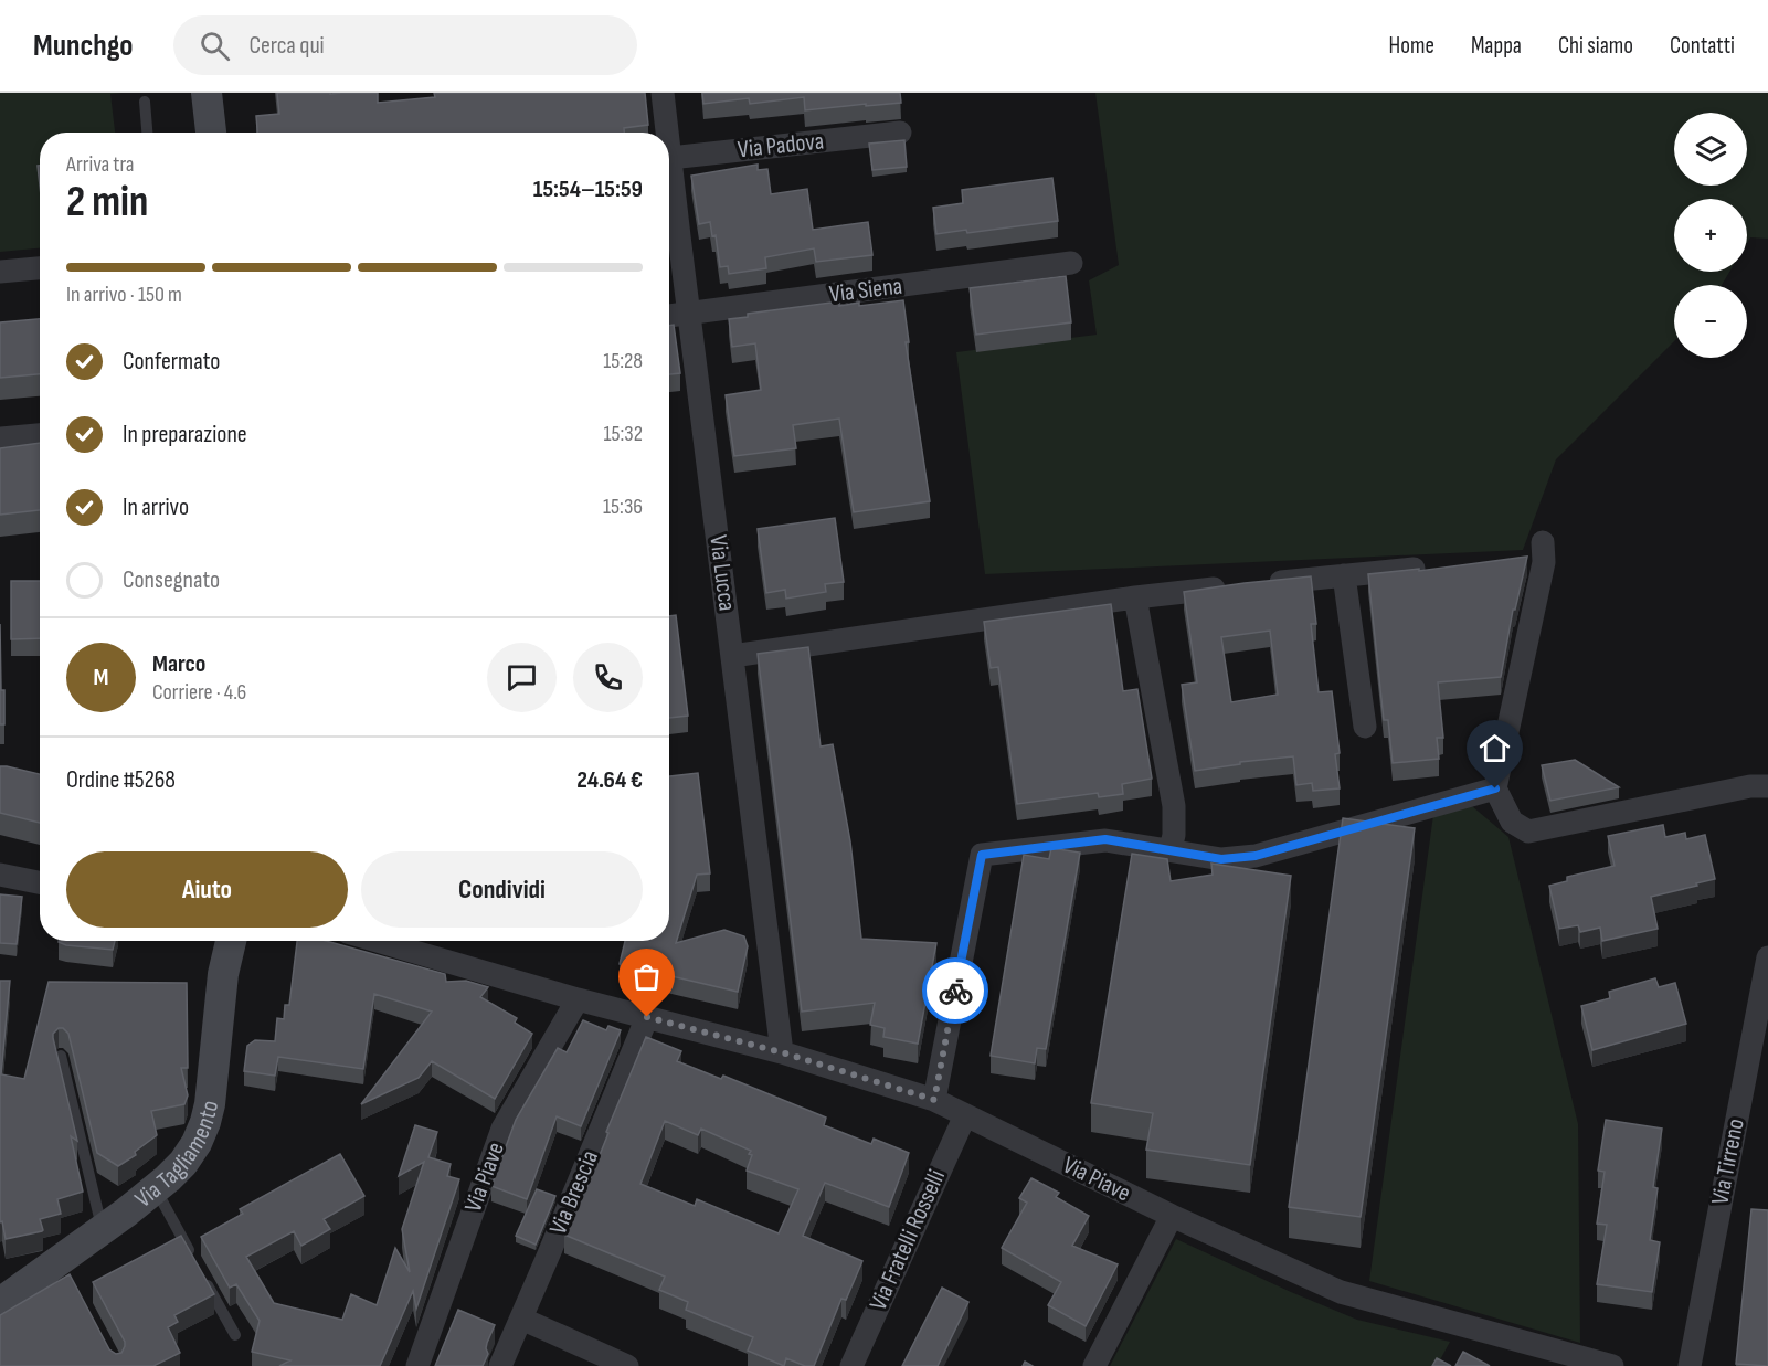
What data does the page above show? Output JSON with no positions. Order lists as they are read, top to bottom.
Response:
{
  "streets": {
    "street": [
      "Via Padova",
      "Via Siena",
      "Via Lucca",
      "Via Tagliamento",
      "Via Tirreno",
      "Via Piave",
      "Via Brescia",
      "Via Fratelli Rosselli"
    ]
  },
  "crossings": [
    ["Via Siena", "Via Lucca"],
    ["Via Lucca", "Via Piave"],
    ["Via Piave", "Via Brescia"],
    ["Via Piave", "Via Fratelli Rosselli"]
  ],
  "page": {
    "header": "Munchgo",
    "search": "Cerca qui",
    "nav": [
      "Home",
      "Mappa",
      "Chi siamo",
      "Contatti"
    ],
    "map_buttons": ["+", "−"],
    "heading": ["2 min", "Arriva tra", "15:54–15:59"],
    "panel": [
      "Marco",
      "Corriere · 4.6",
      "Ordine #5268",
      "24.64 €"
    ],
    "bar": "In arrivo · 150 m",
    "list": [
      ["Confermato", "15:28"],
      ["In preparazione", "15:32"],
      ["In arrivo", "15:36"],
      "Consegnato"
    ],
    "round": "M",
    "buttons": ["Aiuto", "Condividi"]
  }
}
